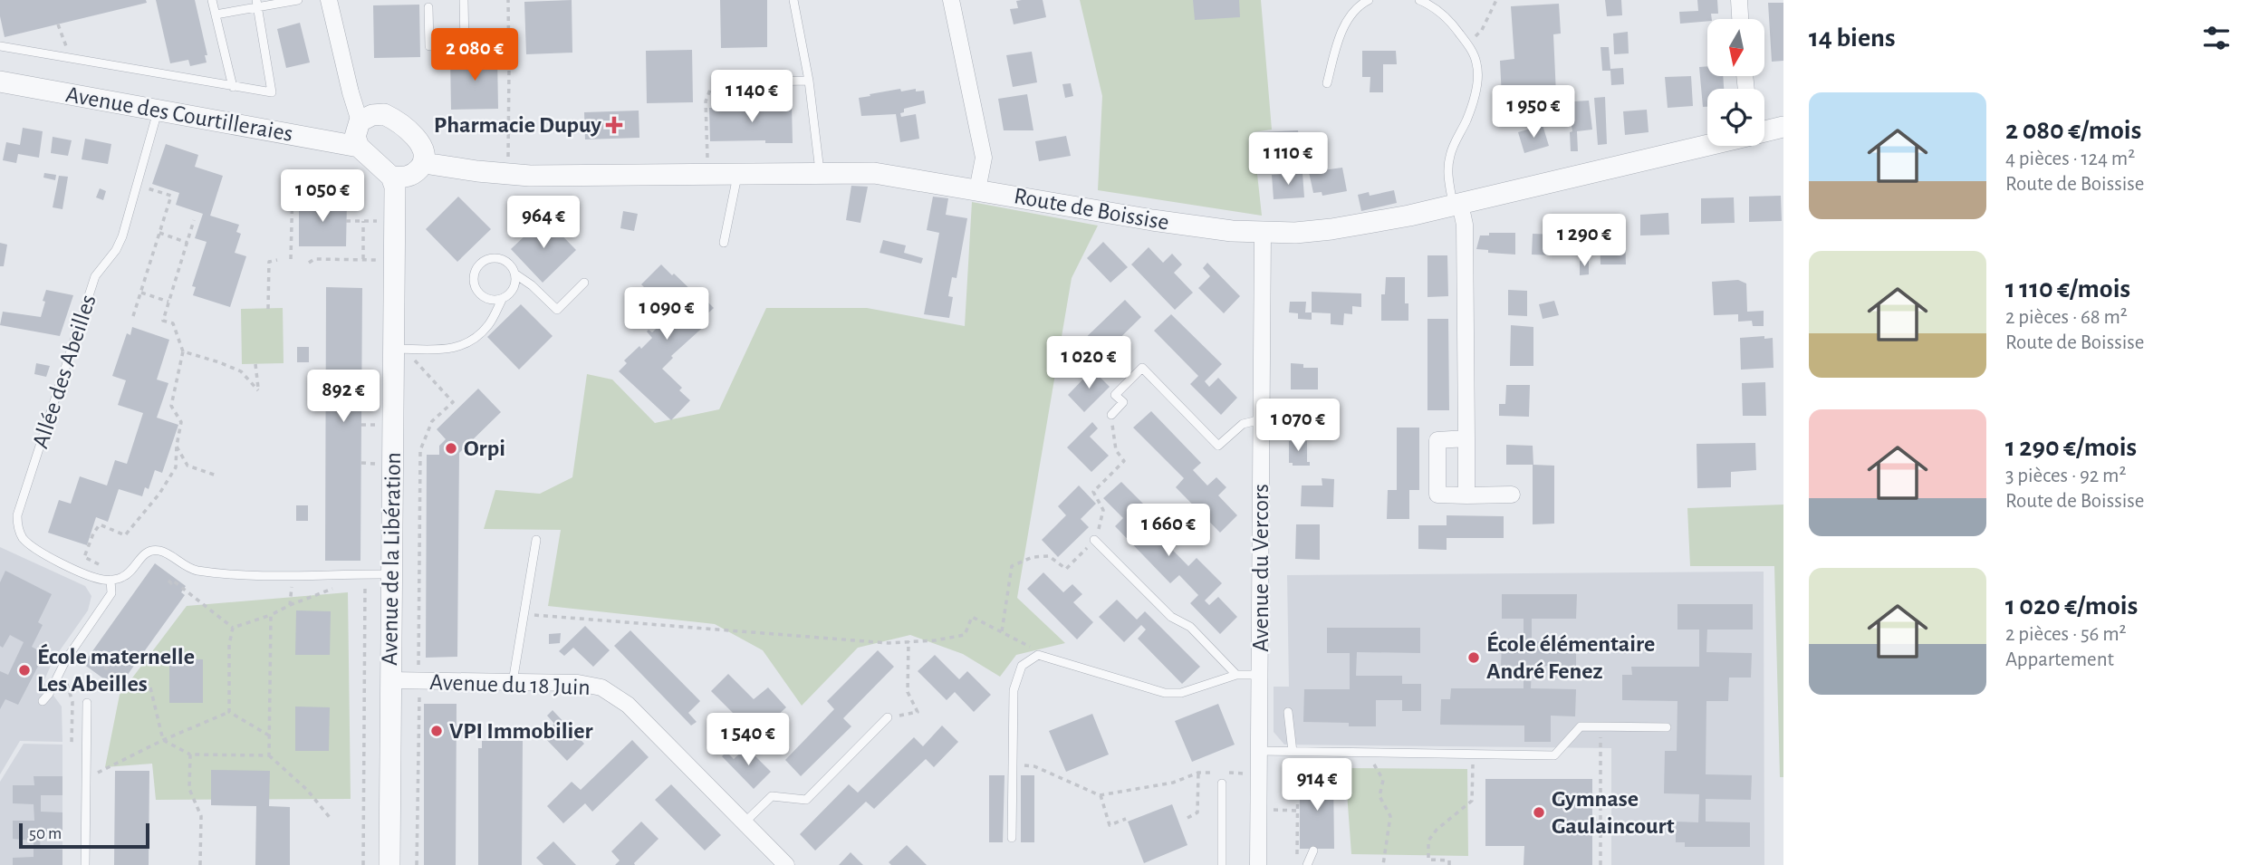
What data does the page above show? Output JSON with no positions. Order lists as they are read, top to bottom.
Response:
{
  "streets": {
    "street": [
      "Avenue des Courtilleraies",
      "Route de Boissise",
      "Avenue de la Libération",
      "Avenue du Vercors",
      "Avenue du 18 Juin"
    ],
    "lane": ["Allée des Abeilles"]
  },
  "crossings": [
    ["Avenue des Courtilleraies", "Route de Boissise"],
    ["Avenue des Courtilleraies", "Allée des Abeilles"],
    ["Avenue des Courtilleraies", "Avenue de la Libération"],
    ["Route de Boissise", "Avenue de la Libération"],
    ["Route de Boissise", "Avenue du Vercors"],
    ["Avenue de la Libération", "Avenue du 18 Juin"]
  ],
  "places": {
    "health": ["Pharmacie Dupuy"],
    "other": [
      "Orpi",
      "École élémentaire André Fenez",
      "École maternelle Les Abeilles",
      "VPI Immobilier",
      "Gymnase Gaulaincourt"
    ]
  },
  "scale_bar": "50 m",
  "north": "bottom",
  "page": {
    "heading": "14 biens",
    "price": [
      "2 080 €",
      "1 140 €",
      "1 950 €",
      "1 110 €",
      "1 050 €",
      "964 €",
      "1 290 €",
      "1 090 €",
      "1 020 €",
      "892 €",
      "1 070 €",
      "1 660 €",
      "1 540 €",
      "914 €"
    ],
    "list": [
      {
        "name": "2 080 €/mois",
        "note": "4 pièces · 124 m² · Route de Boissise"
      },
      {
        "name": "1 110 €/mois",
        "note": "2 pièces · 68 m² · Route de Boissise"
      },
      {
        "name": "1 290 €/mois",
        "note": "3 pièces · 92 m² · Route de Boissise"
      },
      {
        "name": "1 020 €/mois",
        "note": "2 pièces · 56 m² · Appartement"
      }
    ],
    "scale": "50 m"
  }
}
